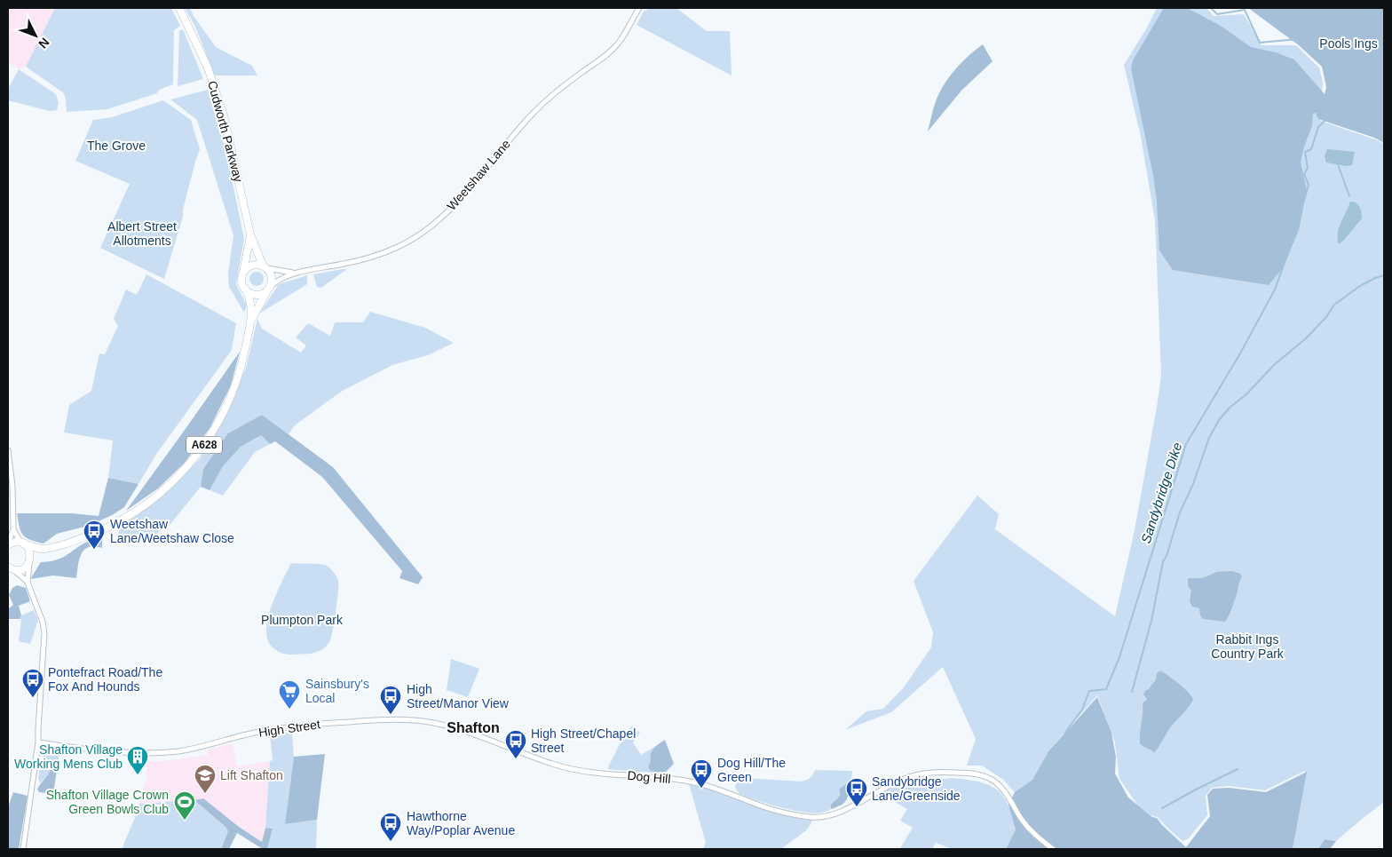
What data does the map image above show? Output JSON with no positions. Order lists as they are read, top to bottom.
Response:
{
  "streets": {
    "highway": ["Cudworth Parkway", "A628"],
    "street": ["Weetshaw Lane", "High Street", "Dog Hill"]
  },
  "crossings": [
    ["Cudworth Parkway", "Weetshaw Lane"],
    ["Cudworth Parkway", "A628"],
    ["High Street", "Dog Hill"]
  ],
  "districts": ["Shafton"],
  "water": ["Sandybridge Dike"],
  "parks": [
    "Pools Ings",
    "The Grove",
    "Albert Street Allotments",
    "Plumpton Park",
    "Rabbit Ings Country Park"
  ],
  "places": {
    "bus stop": [
      "Weetshaw Lane/Weetshaw Close",
      "Pontefract Road/The Fox And Hounds",
      "High Street/Manor View",
      "High Street/Chapel Street",
      "Dog Hill/The Green",
      "Sandybridge Lane/Greenside",
      "Hawthorne Way/Poplar Avenue"
    ],
    "supermarket": ["Sainsbury's Local"],
    "building": ["Shafton Village Working Mens Club"],
    "school or university": ["Lift Shafton"],
    "sports": ["Shafton Village Crown Green Bowls Club"]
  },
  "north": "bottom right"
}
